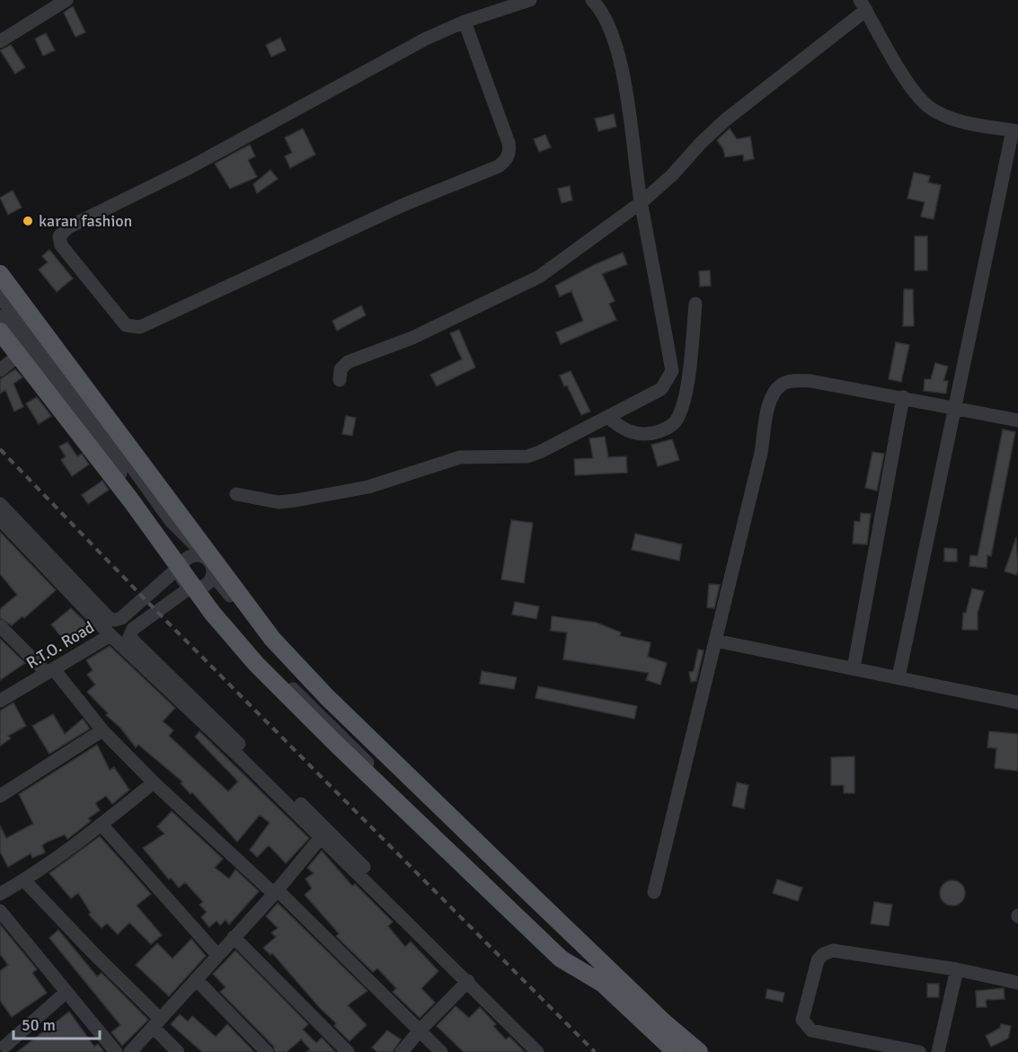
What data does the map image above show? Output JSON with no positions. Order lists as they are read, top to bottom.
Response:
{
  "streets": {
    "street": ["R.T.O. Road"]
  },
  "places": ["karan fashion"],
  "scale_bar": "50 m"
}
